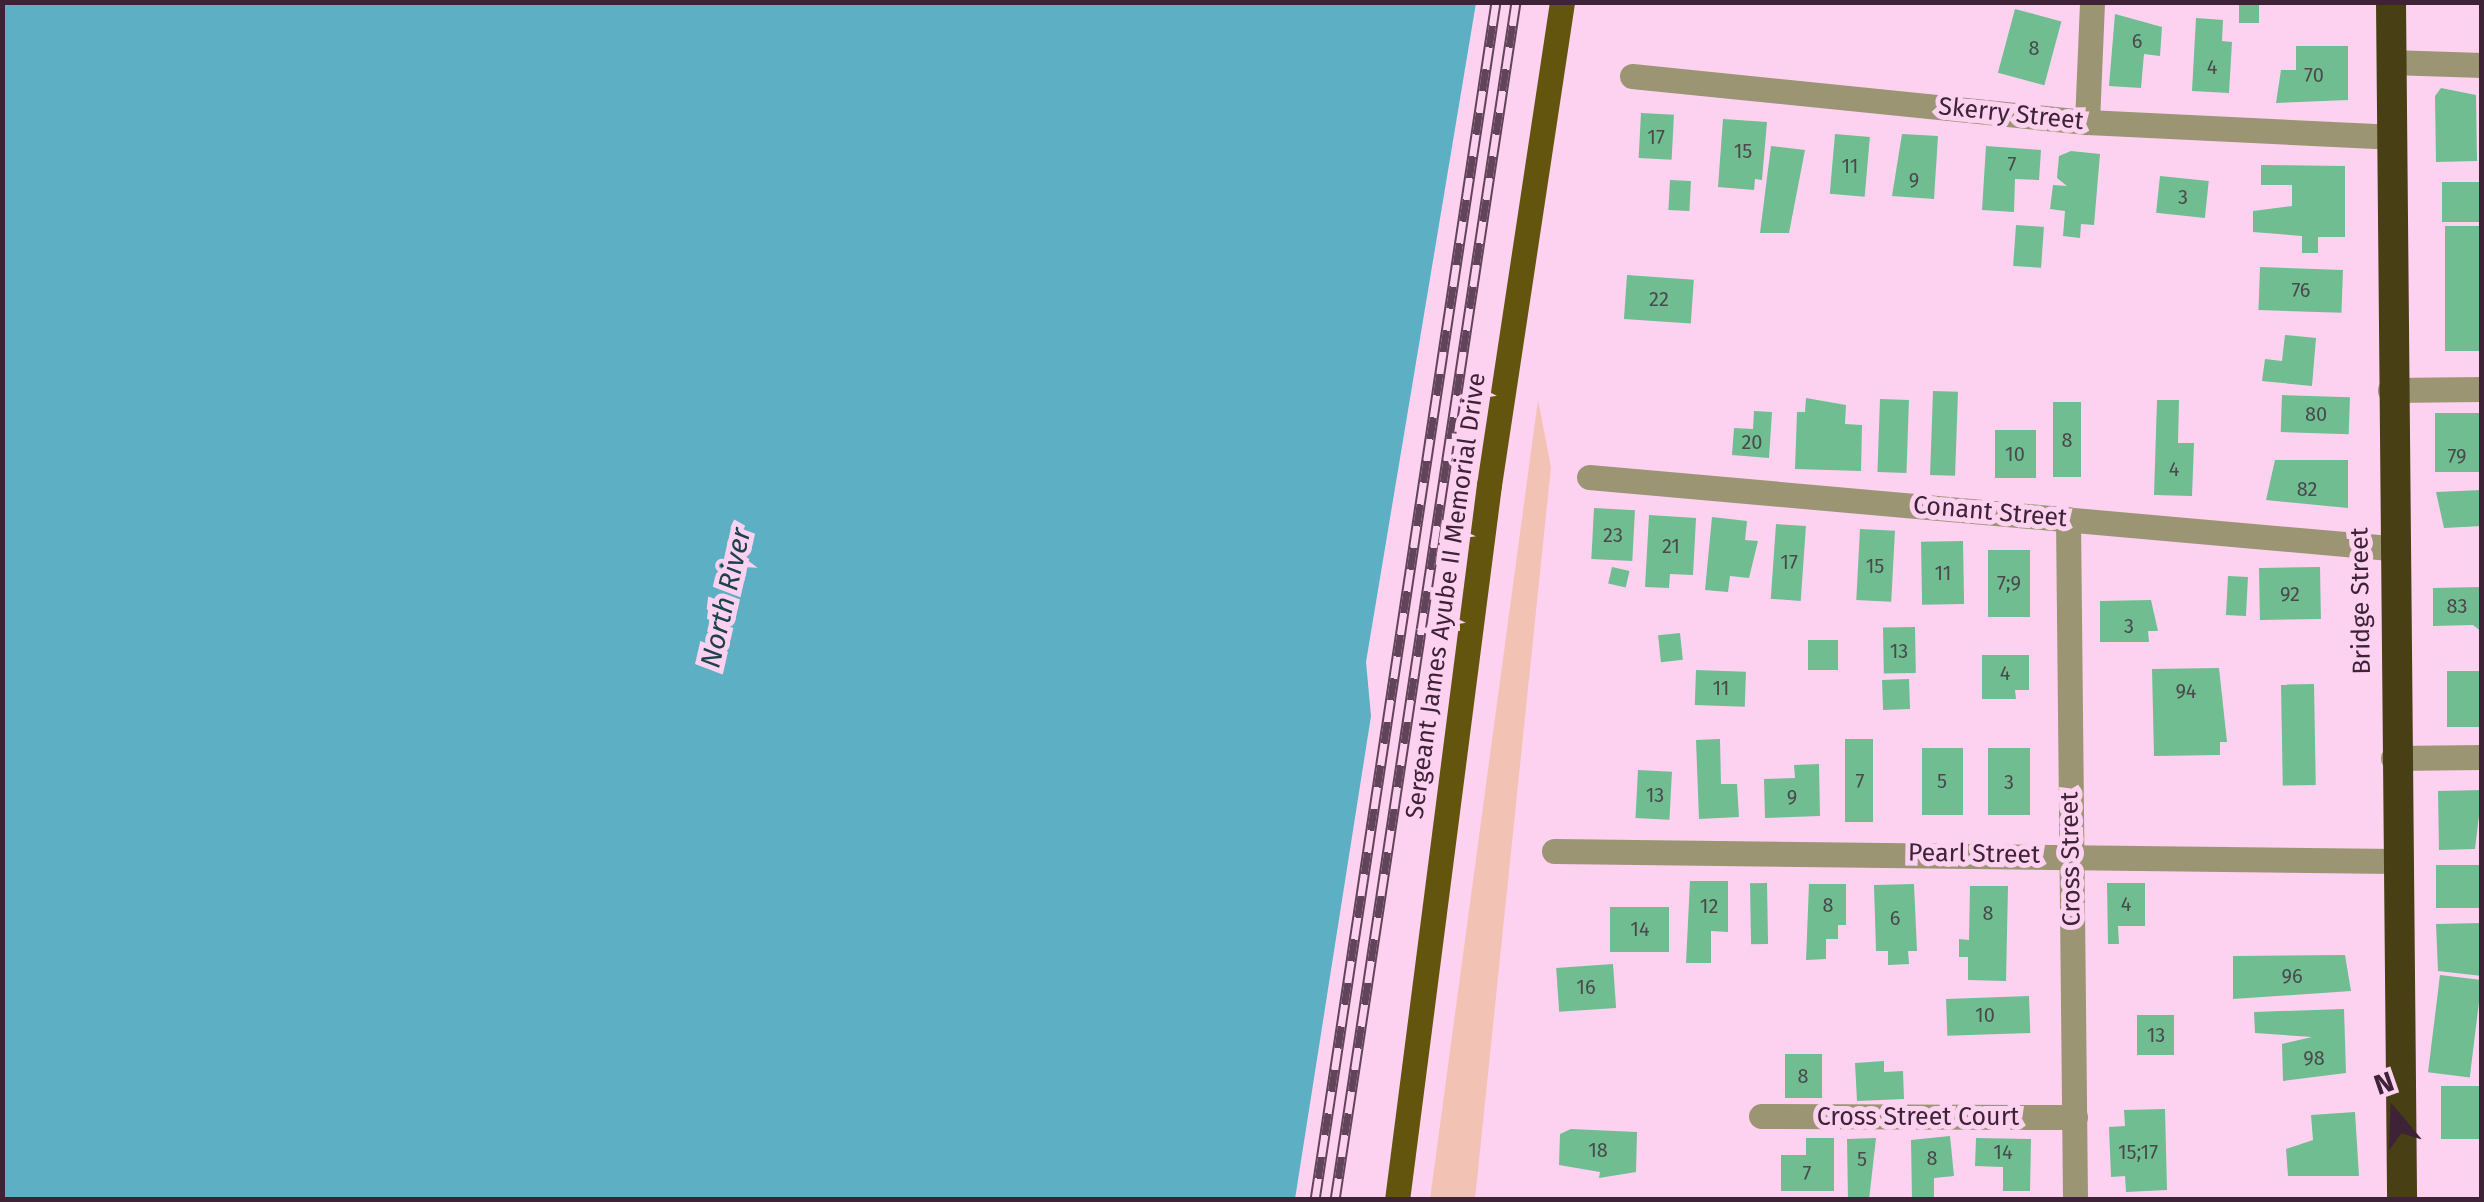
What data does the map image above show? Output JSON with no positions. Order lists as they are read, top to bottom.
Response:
{
  "streets": {
    "highway": ["Bridge Street"],
    "main road": ["Sergeant James Ayube II Memorial Drive"],
    "street": [
      "Skerry Street",
      "Conant Street",
      "Pearl Street",
      "Cross Street",
      "Cross Street Court"
    ]
  },
  "crossings": [
    ["Skerry Street", "Bridge Street"],
    ["Conant Street", "Bridge Street"],
    ["Conant Street", "Cross Street"],
    ["Bridge Street", "Pearl Street"],
    ["Pearl Street", "Cross Street"],
    ["Cross Street", "Cross Street Court"]
  ],
  "water": ["North River"],
  "house_numbers": [
    "6",
    "8",
    "4",
    "70",
    "17",
    "15",
    "7",
    "11",
    "9",
    "3",
    "76",
    "22",
    "80",
    "8",
    "20",
    "10",
    "79",
    "4",
    "82",
    "23",
    "21",
    "17",
    "15",
    "11",
    "7;9",
    "92",
    "83",
    "3",
    "13",
    "4",
    "11",
    "94",
    "7",
    "5",
    "3",
    "13",
    "9",
    "4",
    "8",
    "12",
    "8",
    "6",
    "14",
    "96",
    "16",
    "10",
    "13",
    "98",
    "8",
    "18",
    "14",
    "15;17",
    "8",
    "5",
    "7"
  ],
  "north": "top"
}
